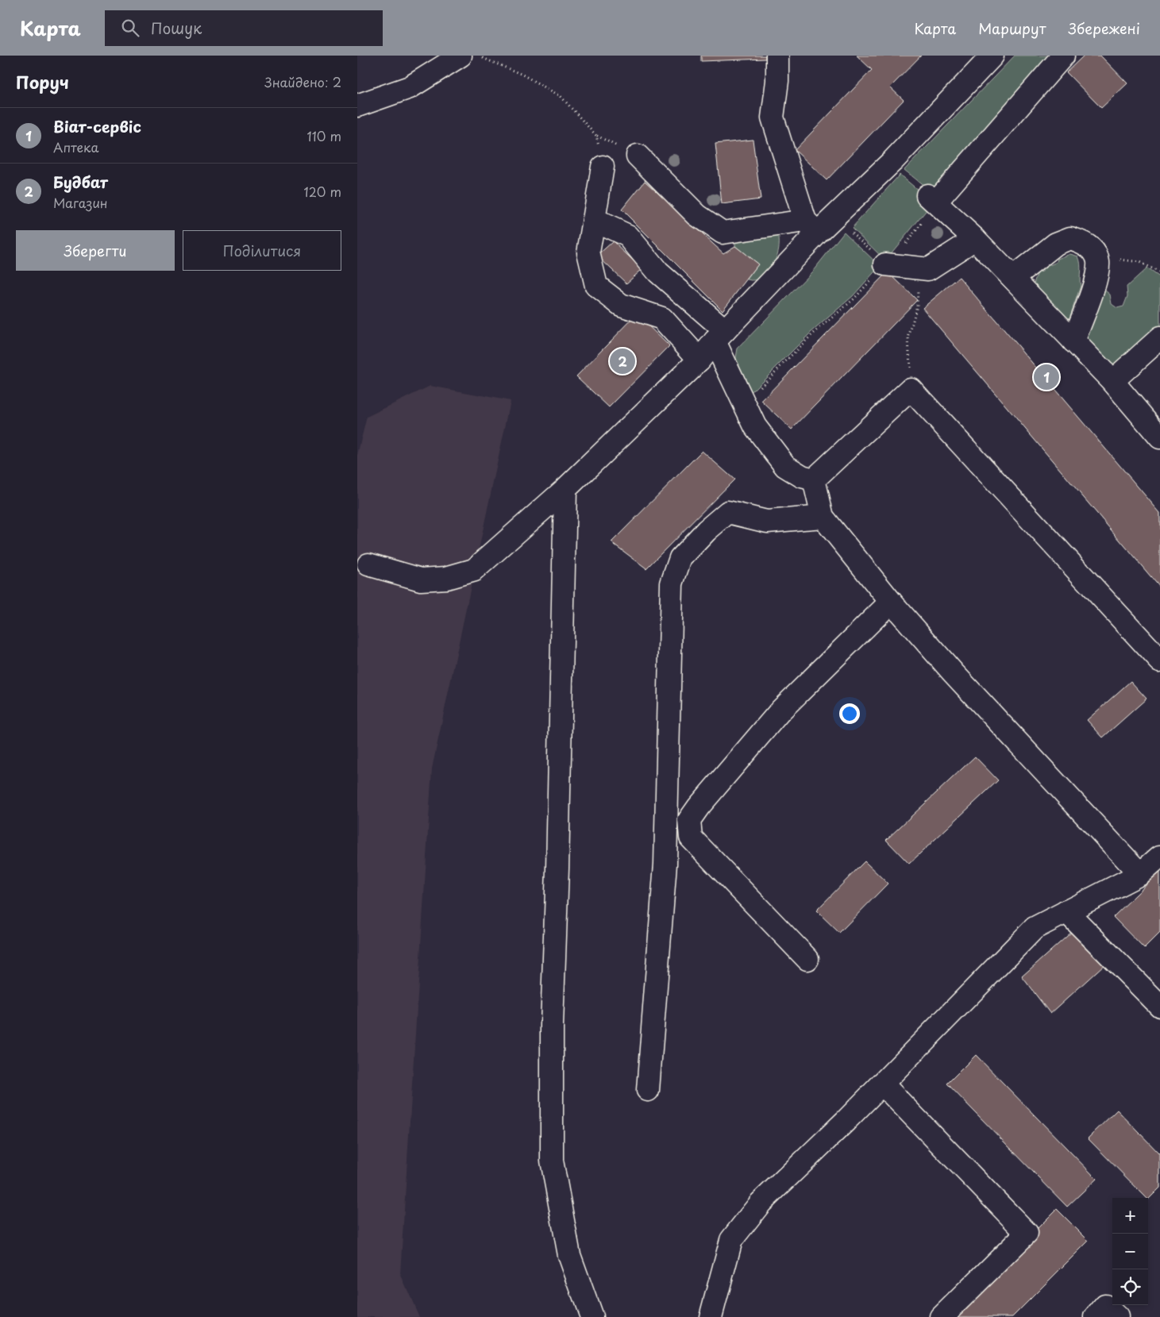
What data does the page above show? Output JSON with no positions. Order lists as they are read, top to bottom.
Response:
{
  "page": {
    "header": "Карта",
    "search": "Пошук",
    "nav": ["Карта", "Маршрут", "Збережені"],
    "heading": ["Поруч", "Знайдено: 2"],
    "list": [
      {
        "mark": "1",
        "name": "Віат-сервіс",
        "note": "Аптека",
        "value": "110 m"
      },
      {
        "mark": "2",
        "name": "Будбат",
        "note": "Магазин",
        "value": "120 m"
      }
    ],
    "buttons": ["Зберегти", "Поділитися"],
    "pins": ["2", "1"],
    "map_buttons": ["+", "−"]
  }
}
